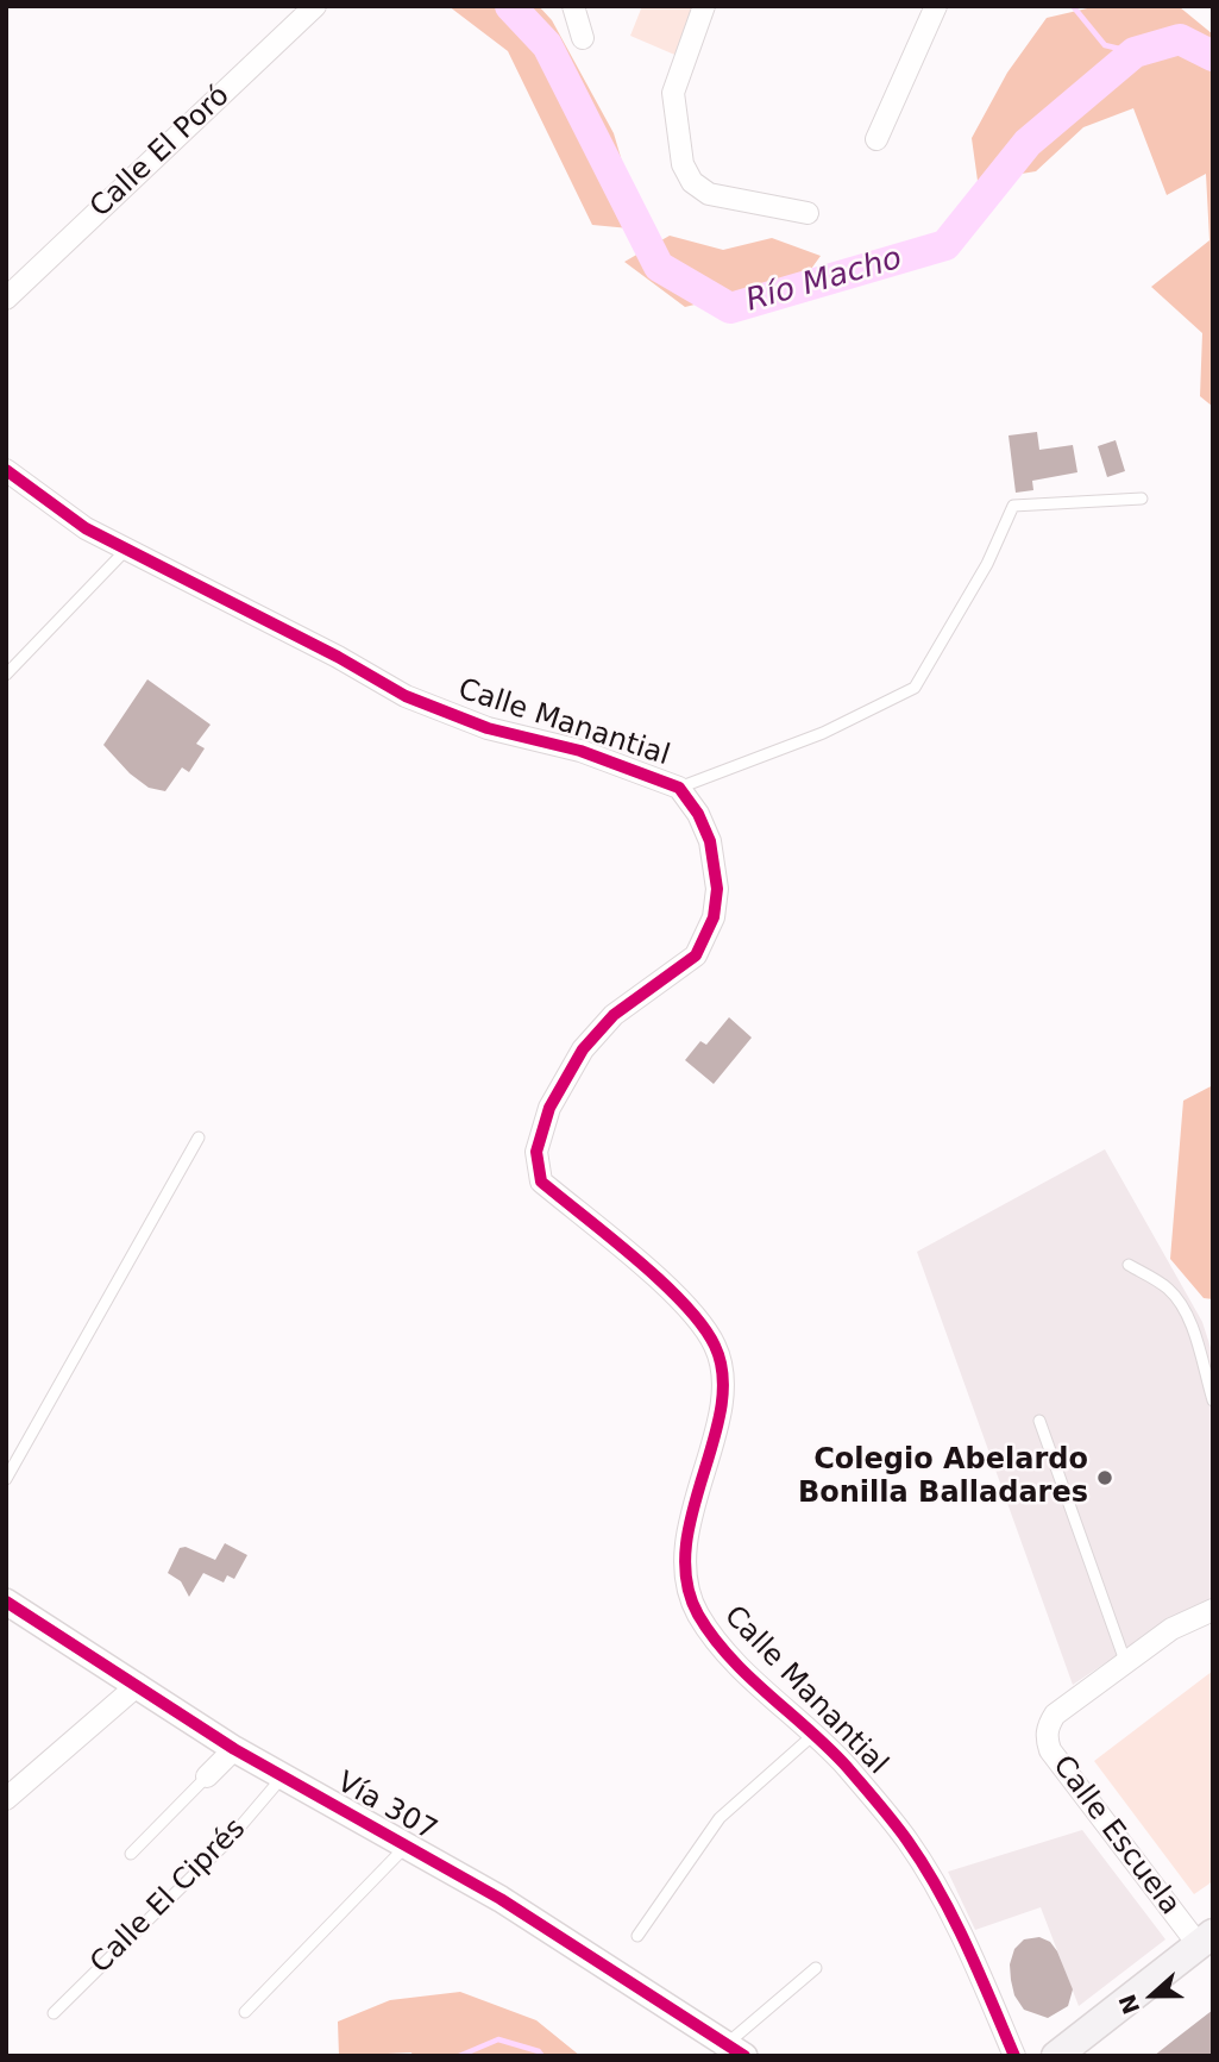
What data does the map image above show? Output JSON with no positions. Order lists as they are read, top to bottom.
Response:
{
  "streets": {
    "street": [
      "Calle El Poró",
      "Calle Manantial",
      "Vía 307",
      "Calle Escuela"
    ],
    "lane": ["Calle El Ciprés"]
  },
  "crossings": [
    ["Vía 307", "Calle El Ciprés"]
  ],
  "water": ["Río Macho"],
  "places": ["Colegio Abelardo Bonilla Balladares"],
  "north": "left"
}
